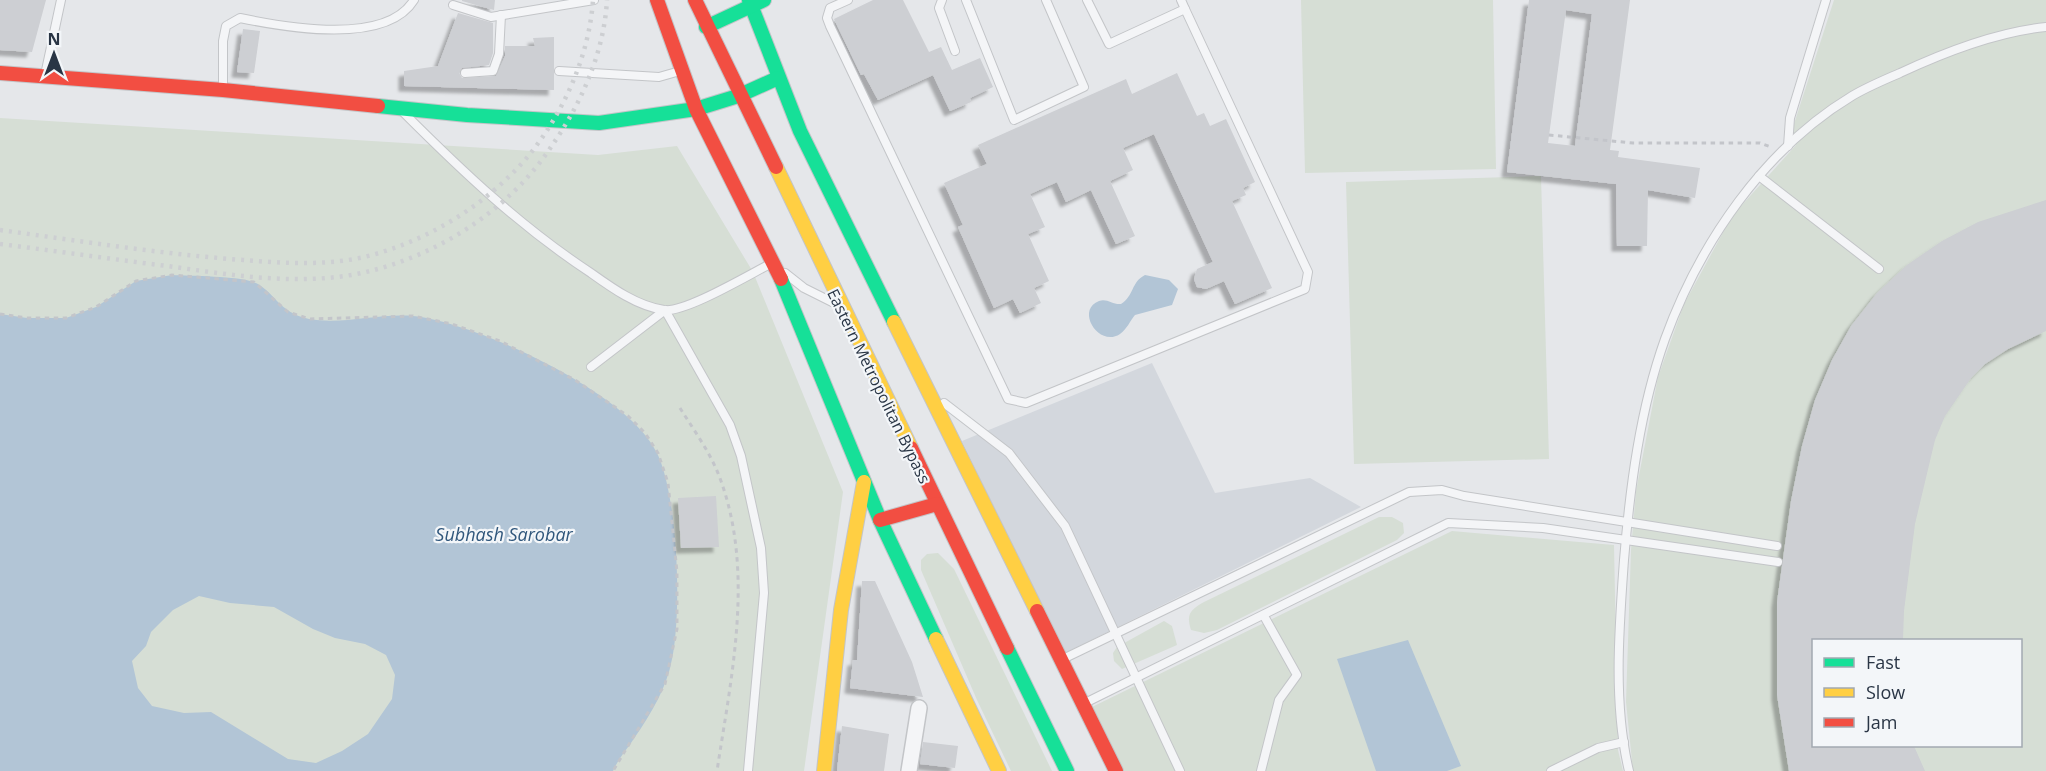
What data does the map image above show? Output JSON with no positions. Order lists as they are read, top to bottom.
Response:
{
  "streets": {
    "street": ["Eastern Metropolitan Bypass"]
  },
  "water": ["Subhash Sarobar"],
  "legend": ["Fast", "Slow", "Jam"],
  "north": "top"
}
